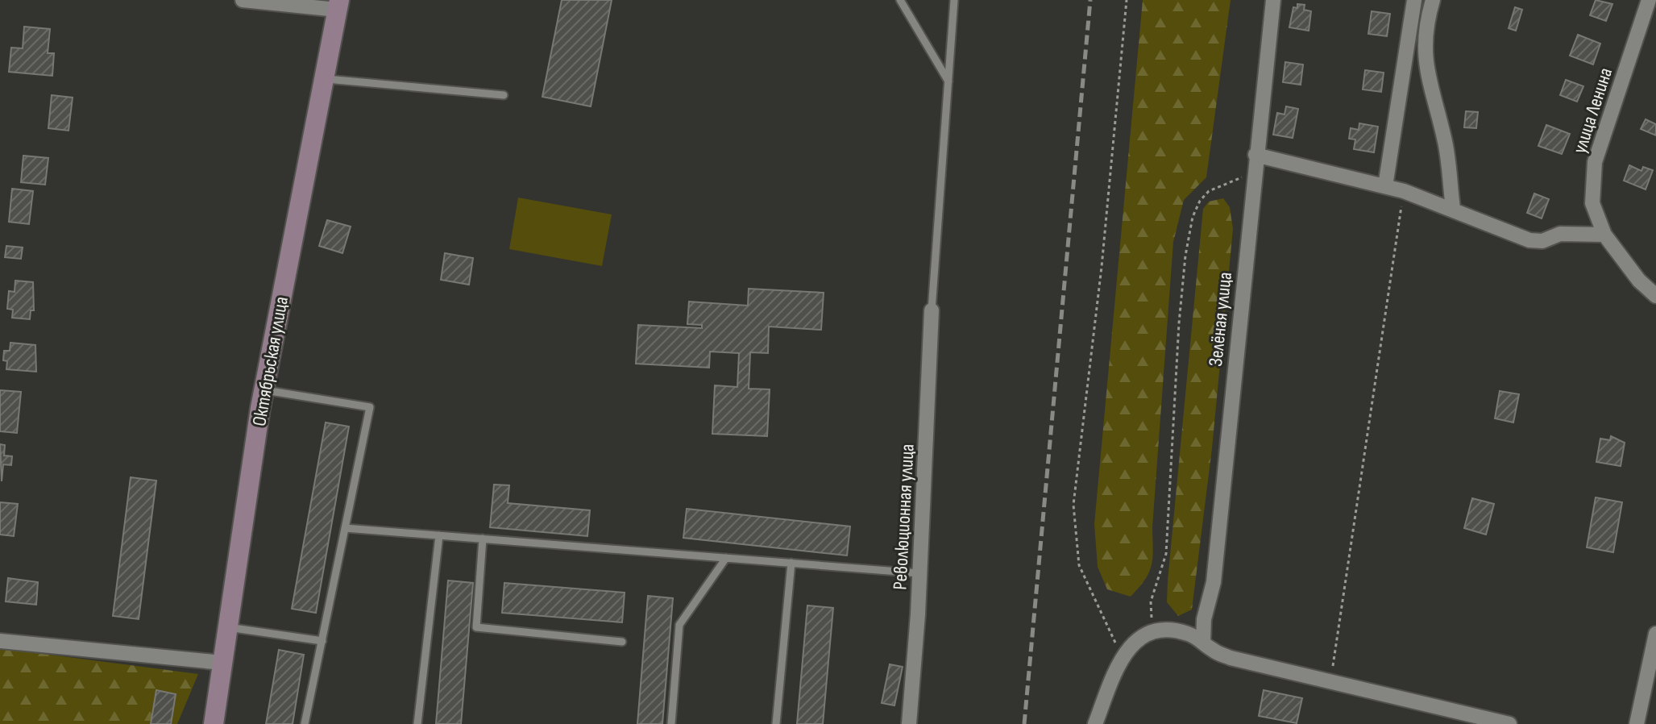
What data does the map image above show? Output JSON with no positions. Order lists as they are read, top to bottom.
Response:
{
  "streets": {
    "main road": ["Октябрьская улица"],
    "street": ["улица Ленина", "Зелёная улица", "Революционная улица"]
  }
}
